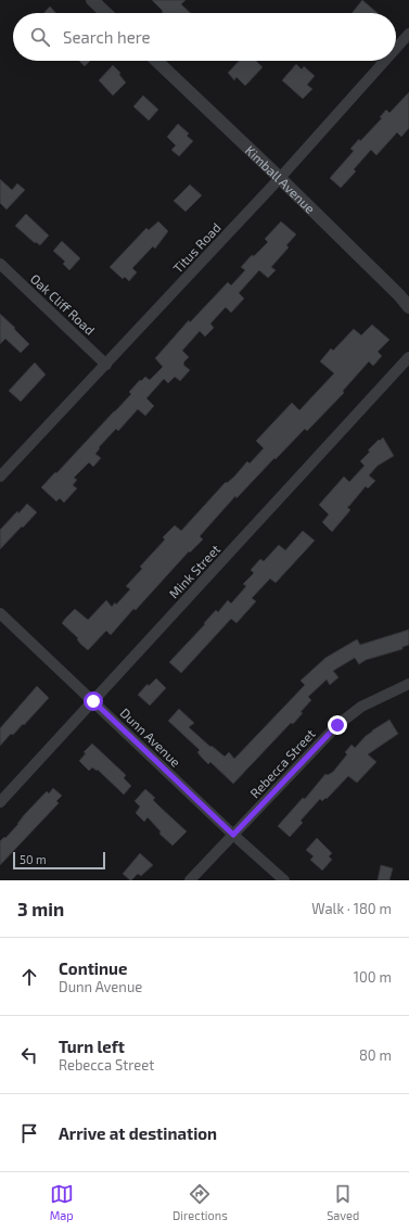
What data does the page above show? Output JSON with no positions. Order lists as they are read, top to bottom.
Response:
{
  "streets": {
    "street": [
      "Kimball Avenue",
      "Titus Road",
      "Oak Cliff Road",
      "Mink Street",
      "Dunn Avenue",
      "Rebecca Street"
    ]
  },
  "crossings": [
    ["Kimball Avenue", "Titus Road"],
    ["Titus Road", "Oak Cliff Road"],
    ["Mink Street", "Dunn Avenue"],
    ["Dunn Avenue", "Rebecca Street"]
  ],
  "scale_bar": "50 m",
  "page": {
    "search": "Search here",
    "scale": "50 m",
    "heading": ["3 min", "Walk · 180 m"],
    "list": [
      ["Continue", "Dunn Avenue", "100 m"],
      ["Turn left", "Rebecca Street", "80 m"],
      "Arrive at destination"
    ],
    "nav": ["Map", "Directions", "Saved"]
  }
}
